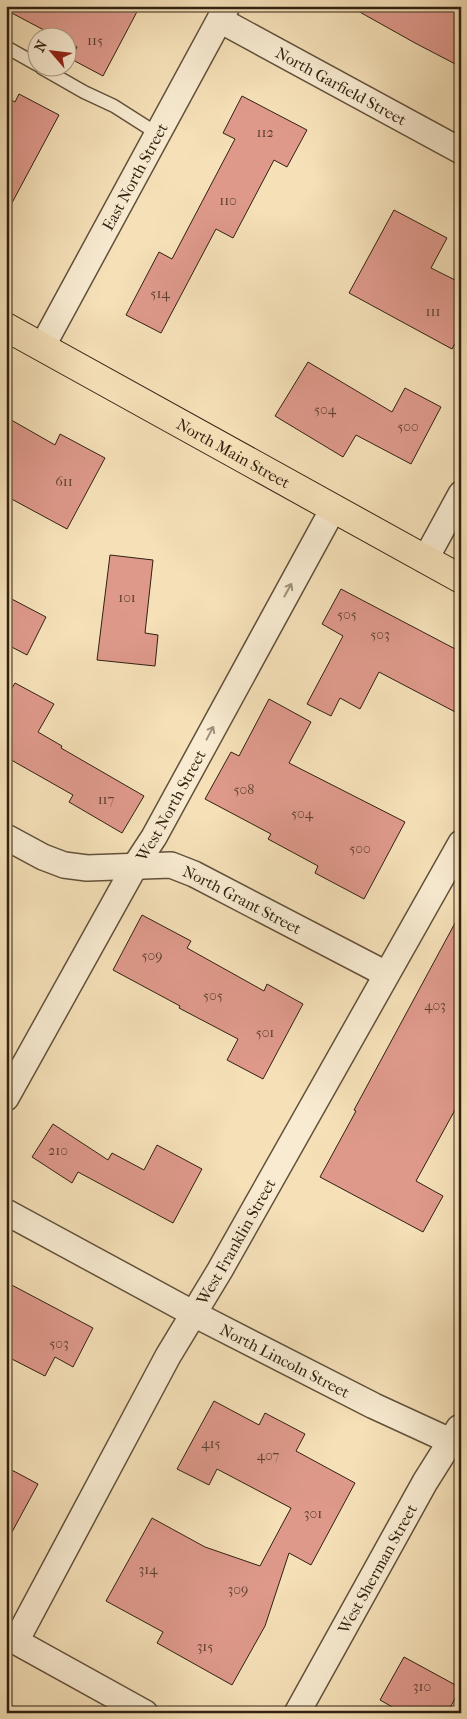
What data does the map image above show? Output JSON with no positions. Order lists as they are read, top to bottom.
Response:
{
  "streets": {
    "main road": ["North Main Street"],
    "street": [
      "North Garfield Street",
      "East North Street",
      "West North Street",
      "North Grant Street",
      "West Franklin Street",
      "North Lincoln Street",
      "West Sherman Street"
    ]
  },
  "crossings": [
    ["North Garfield Street", "East North Street"],
    ["East North Street", "North Main Street"],
    ["North Main Street", "West North Street"],
    ["West North Street", "North Grant Street"],
    ["North Grant Street", "West Franklin Street"],
    ["West Franklin Street", "North Lincoln Street"],
    ["North Lincoln Street", "West Sherman Street"]
  ],
  "one_way": ["West North Street"],
  "house_numbers": [
    "115",
    "112",
    "110",
    "514",
    "111",
    "504",
    "500",
    "611",
    "101",
    "505",
    "503",
    "508",
    "117",
    "504",
    "500",
    "509",
    "505",
    "403",
    "501",
    "210",
    "503",
    "415",
    "407",
    "301",
    "314",
    "309",
    "315",
    "310"
  ],
  "north": "top left"
}
